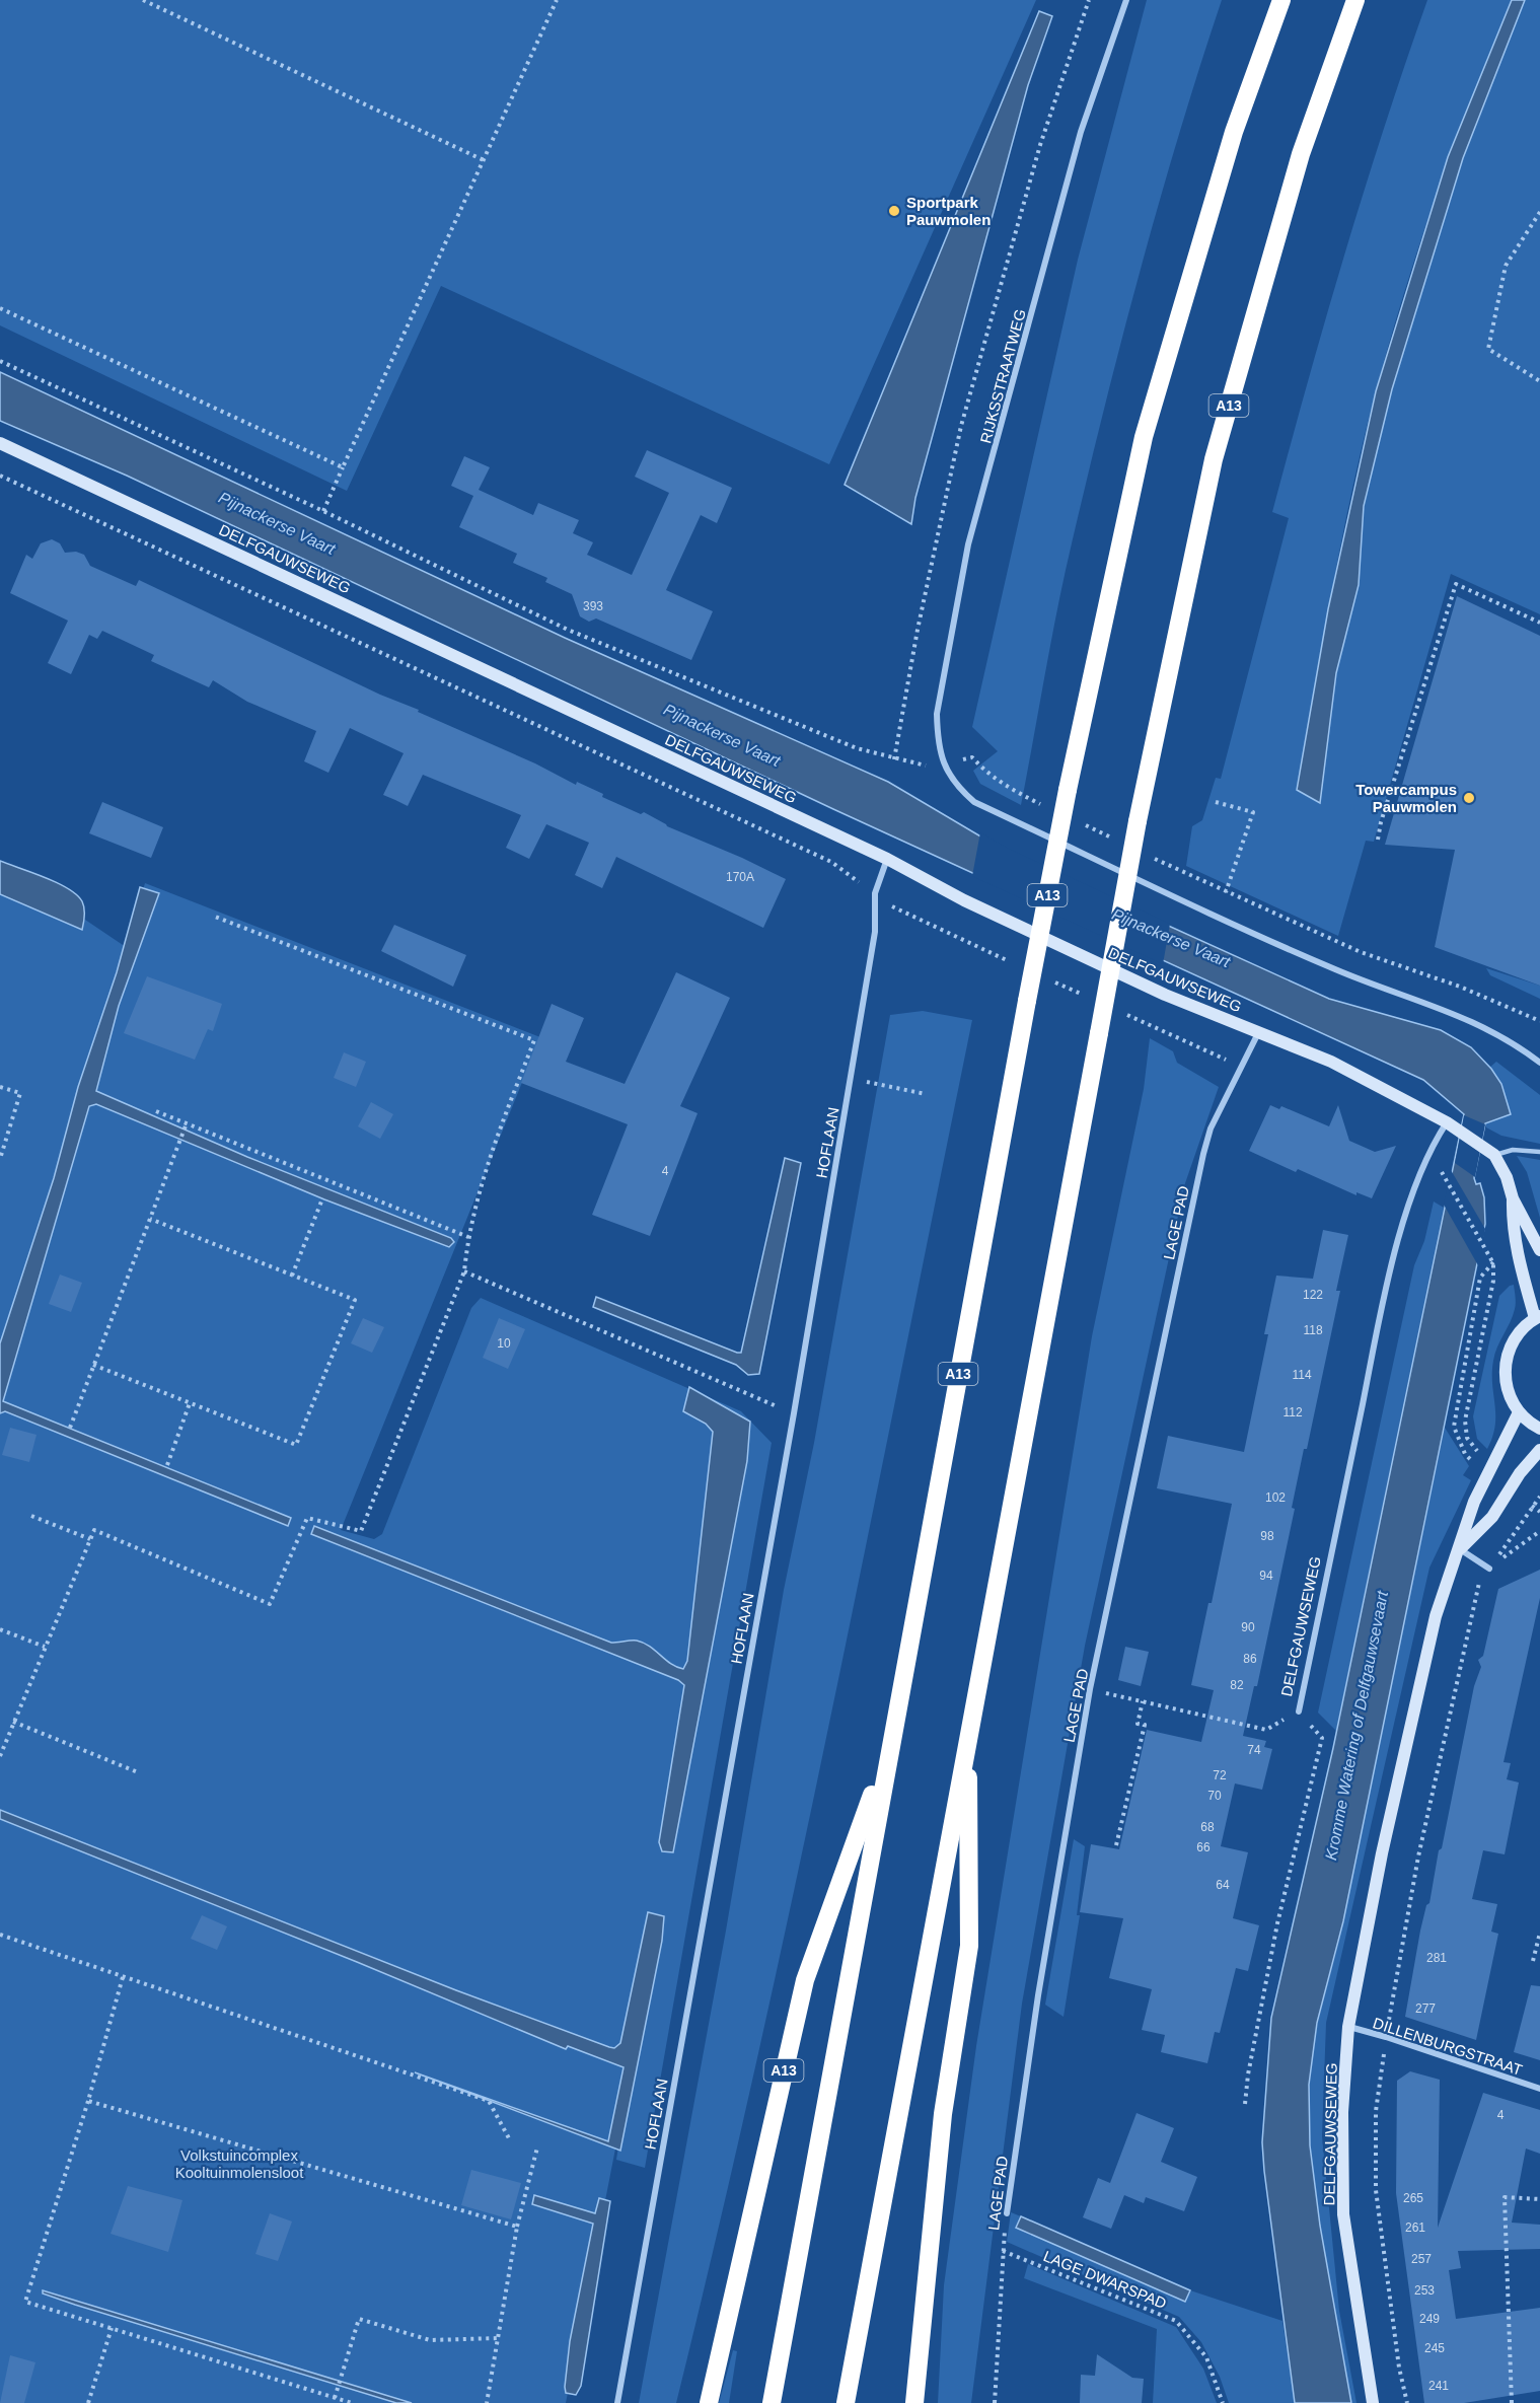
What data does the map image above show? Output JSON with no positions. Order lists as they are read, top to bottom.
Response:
{
  "streets": {
    "highway": ["A13"],
    "street": [
      "RIJKSSTRAATWEG",
      "DELFGAUWSEWEG",
      "HOFLAAN",
      "LAGE PAD",
      "DILLENBURGSTRAAT"
    ],
    "path": ["LAGE DWARSPAD"]
  },
  "crossings": [
    ["DELFGAUWSEWEG", "HOFLAAN"],
    ["DELFGAUWSEWEG", "LAGE PAD"],
    ["DELFGAUWSEWEG", "DILLENBURGSTRAAT"],
    ["LAGE PAD", "LAGE DWARSPAD"]
  ],
  "water": ["Pijnackerse Vaart", "Kromme Watering of Delfgauwsevaart"],
  "parks": ["Volkstuincomplex Kooltuinmolensloot"],
  "places": ["Sportpark Pauwmolen", "Towercampus Pauwmolen"],
  "house_numbers": [
    "393",
    "170A",
    "4",
    "122",
    "118",
    "10",
    "114",
    "112",
    "102",
    "98",
    "94",
    "90",
    "86",
    "82",
    "74",
    "72",
    "70",
    "68",
    "66",
    "64",
    "281",
    "277",
    "4",
    "265",
    "261",
    "257",
    "253",
    "249",
    "245",
    "241"
  ]
}
